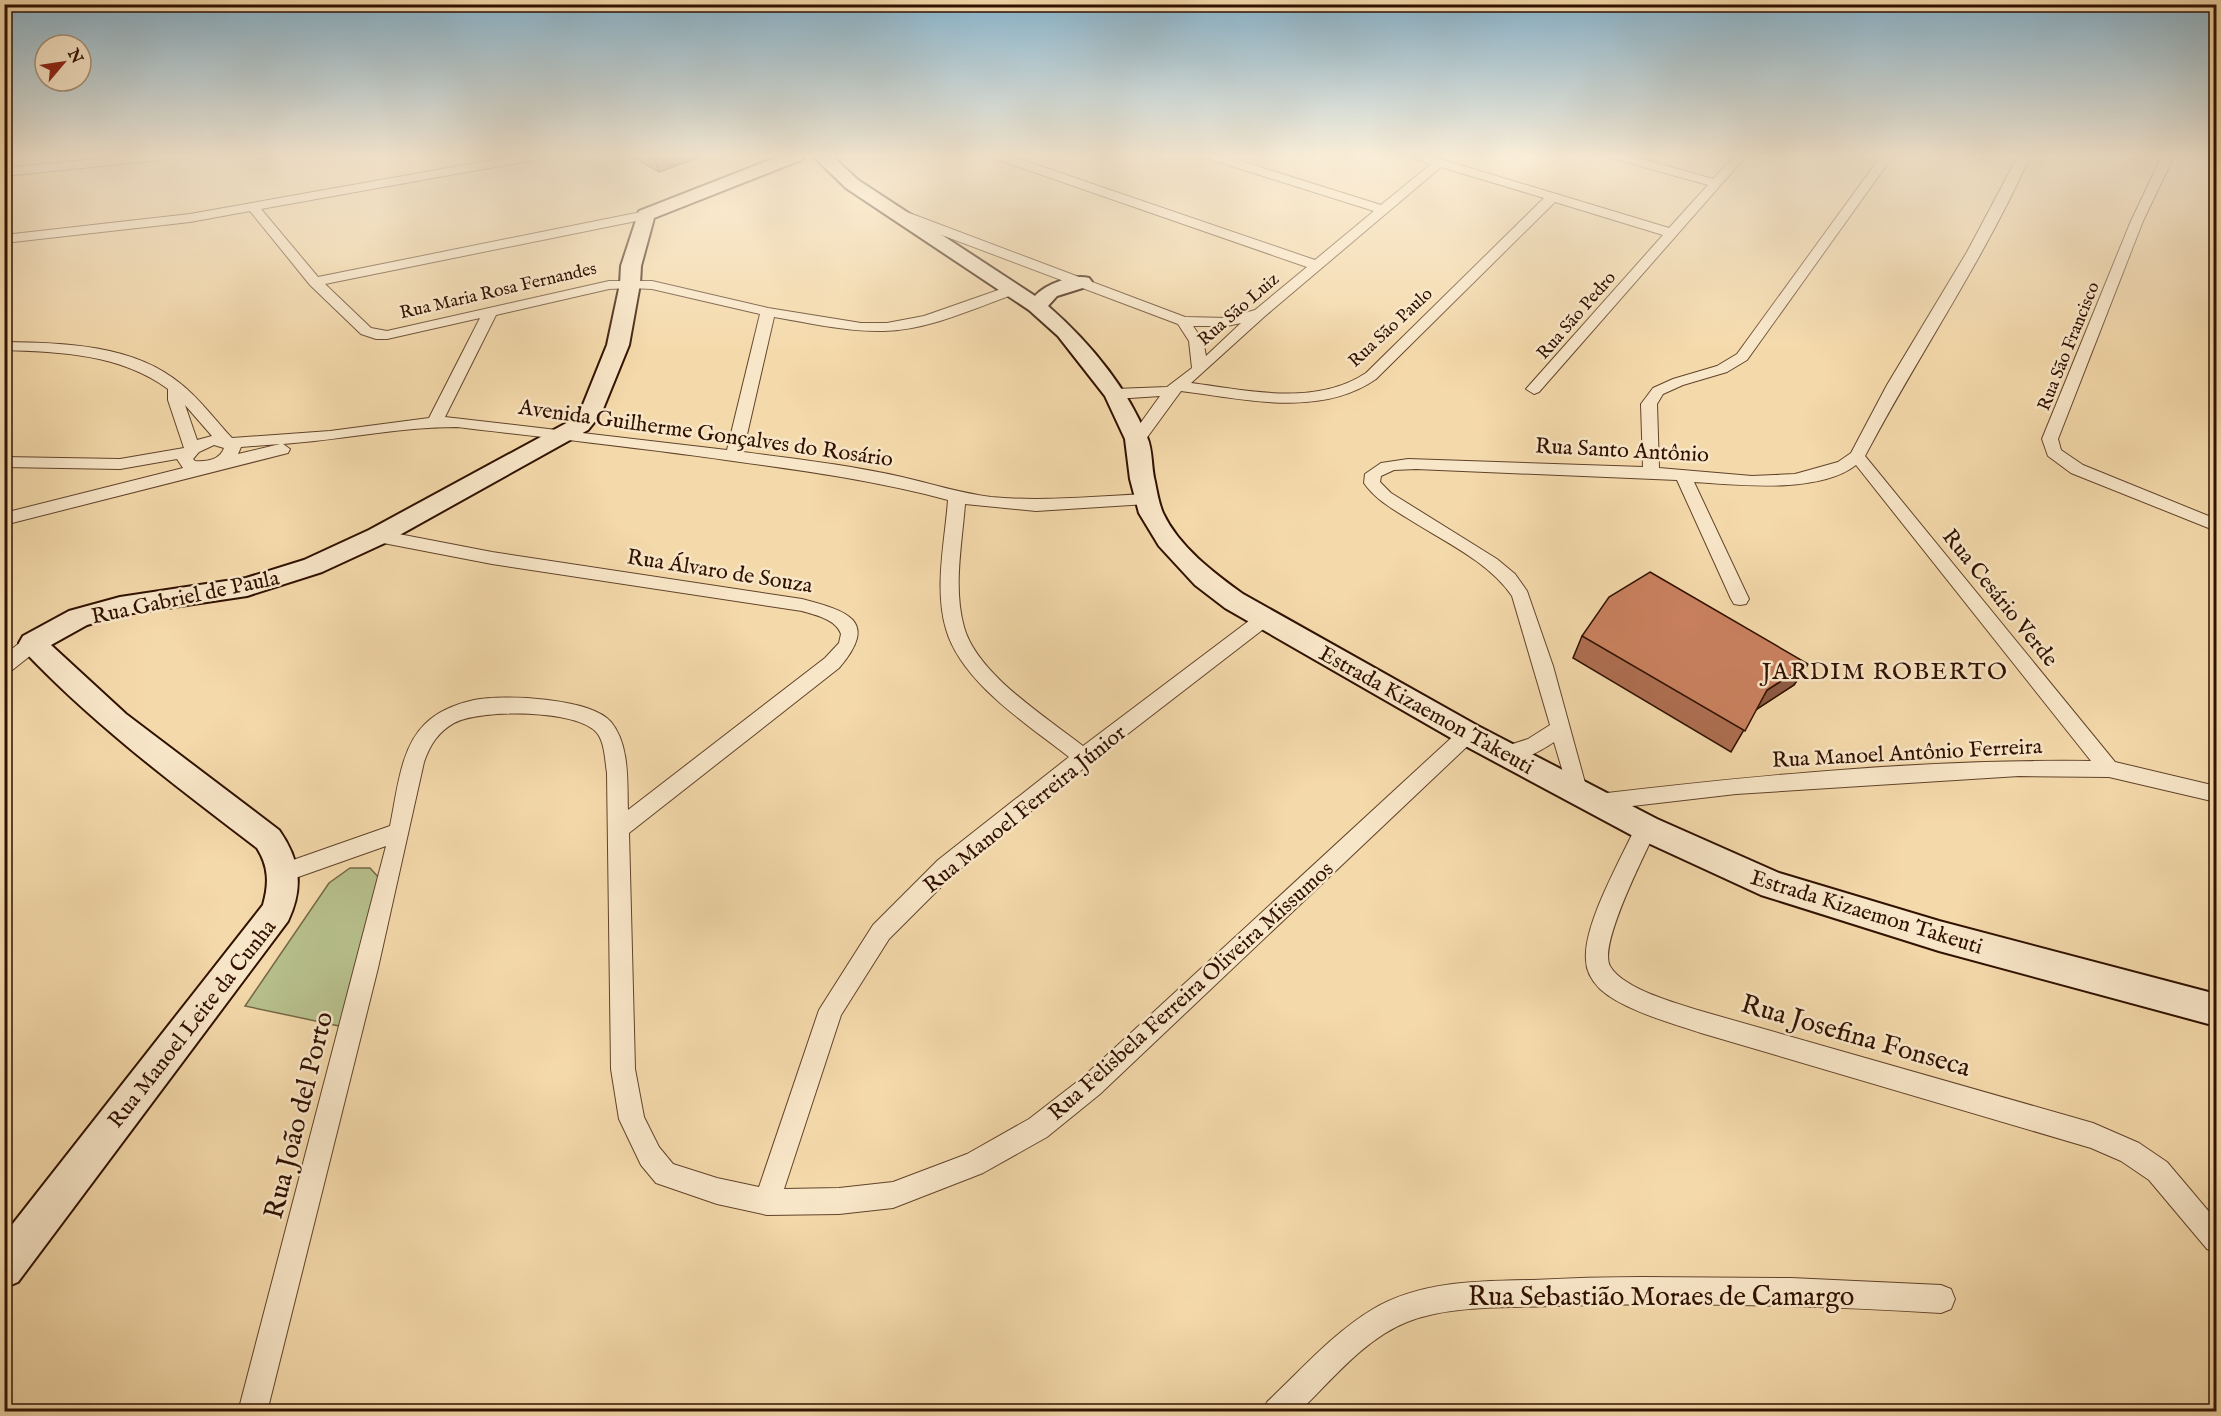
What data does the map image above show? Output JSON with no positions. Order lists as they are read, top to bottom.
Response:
{
  "streets": {
    "street": [
      "Rua Maria Rosa Fernandes",
      "Rua São Luiz",
      "Rua São Pedro",
      "Rua São Paulo",
      "Rua São Francisco",
      "Avenida Guilherme Gonçalves do Rosário",
      "Rua Santo Antônio",
      "Rua Álvaro de Souza",
      "Rua Gabriel de Paula",
      "Rua Cesário Verde",
      "Estrada Kizaemon Takeuti",
      "Rua Manoel Antônio Ferreira",
      "Rua Manoel Ferreira Júnior",
      "Rua Felisbela Ferreira Oliveira Missumos",
      "Rua Manoel Leite da Cunha",
      "Rua Josefina Fonseca",
      "Rua João del Porto",
      "Rua Sebastião Moraes de Camargo"
    ]
  },
  "crossings": [
    ["Rua Maria Rosa Fernandes", "Rua Gabriel de Paula"],
    ["Rua Maria Rosa Fernandes", "Estrada Kizaemon Takeuti"],
    ["Rua São Luiz", "Rua São Paulo"],
    ["Rua São Luiz", "Estrada Kizaemon Takeuti"],
    ["Avenida Guilherme Gonçalves do Rosário", "Rua Gabriel de Paula"],
    ["Avenida Guilherme Gonçalves do Rosário", "Estrada Kizaemon Takeuti"],
    ["Rua Santo Antônio", "Rua Cesário Verde"],
    ["Rua Santo Antônio", "Estrada Kizaemon Takeuti"],
    ["Rua Santo Antônio", "Rua Manoel Antônio Ferreira"],
    ["Rua Álvaro de Souza", "Rua Gabriel de Paula"],
    ["Rua Álvaro de Souza", "Rua Felisbela Ferreira Oliveira Missumos"],
    ["Rua Cesário Verde", "Rua Manoel Antônio Ferreira"],
    ["Estrada Kizaemon Takeuti", "Rua Manoel Antônio Ferreira"],
    ["Estrada Kizaemon Takeuti", "Rua Manoel Ferreira Júnior"],
    ["Estrada Kizaemon Takeuti", "Rua Felisbela Ferreira Oliveira Missumos"],
    ["Estrada Kizaemon Takeuti", "Rua Josefina Fonseca"],
    ["Rua Manoel Ferreira Júnior", "Rua Felisbela Ferreira Oliveira Missumos"],
    ["Rua Felisbela Ferreira Oliveira Missumos", "Rua João del Porto"]
  ],
  "districts": ["JARDIM ROBERTO"],
  "north": "top right"
}
